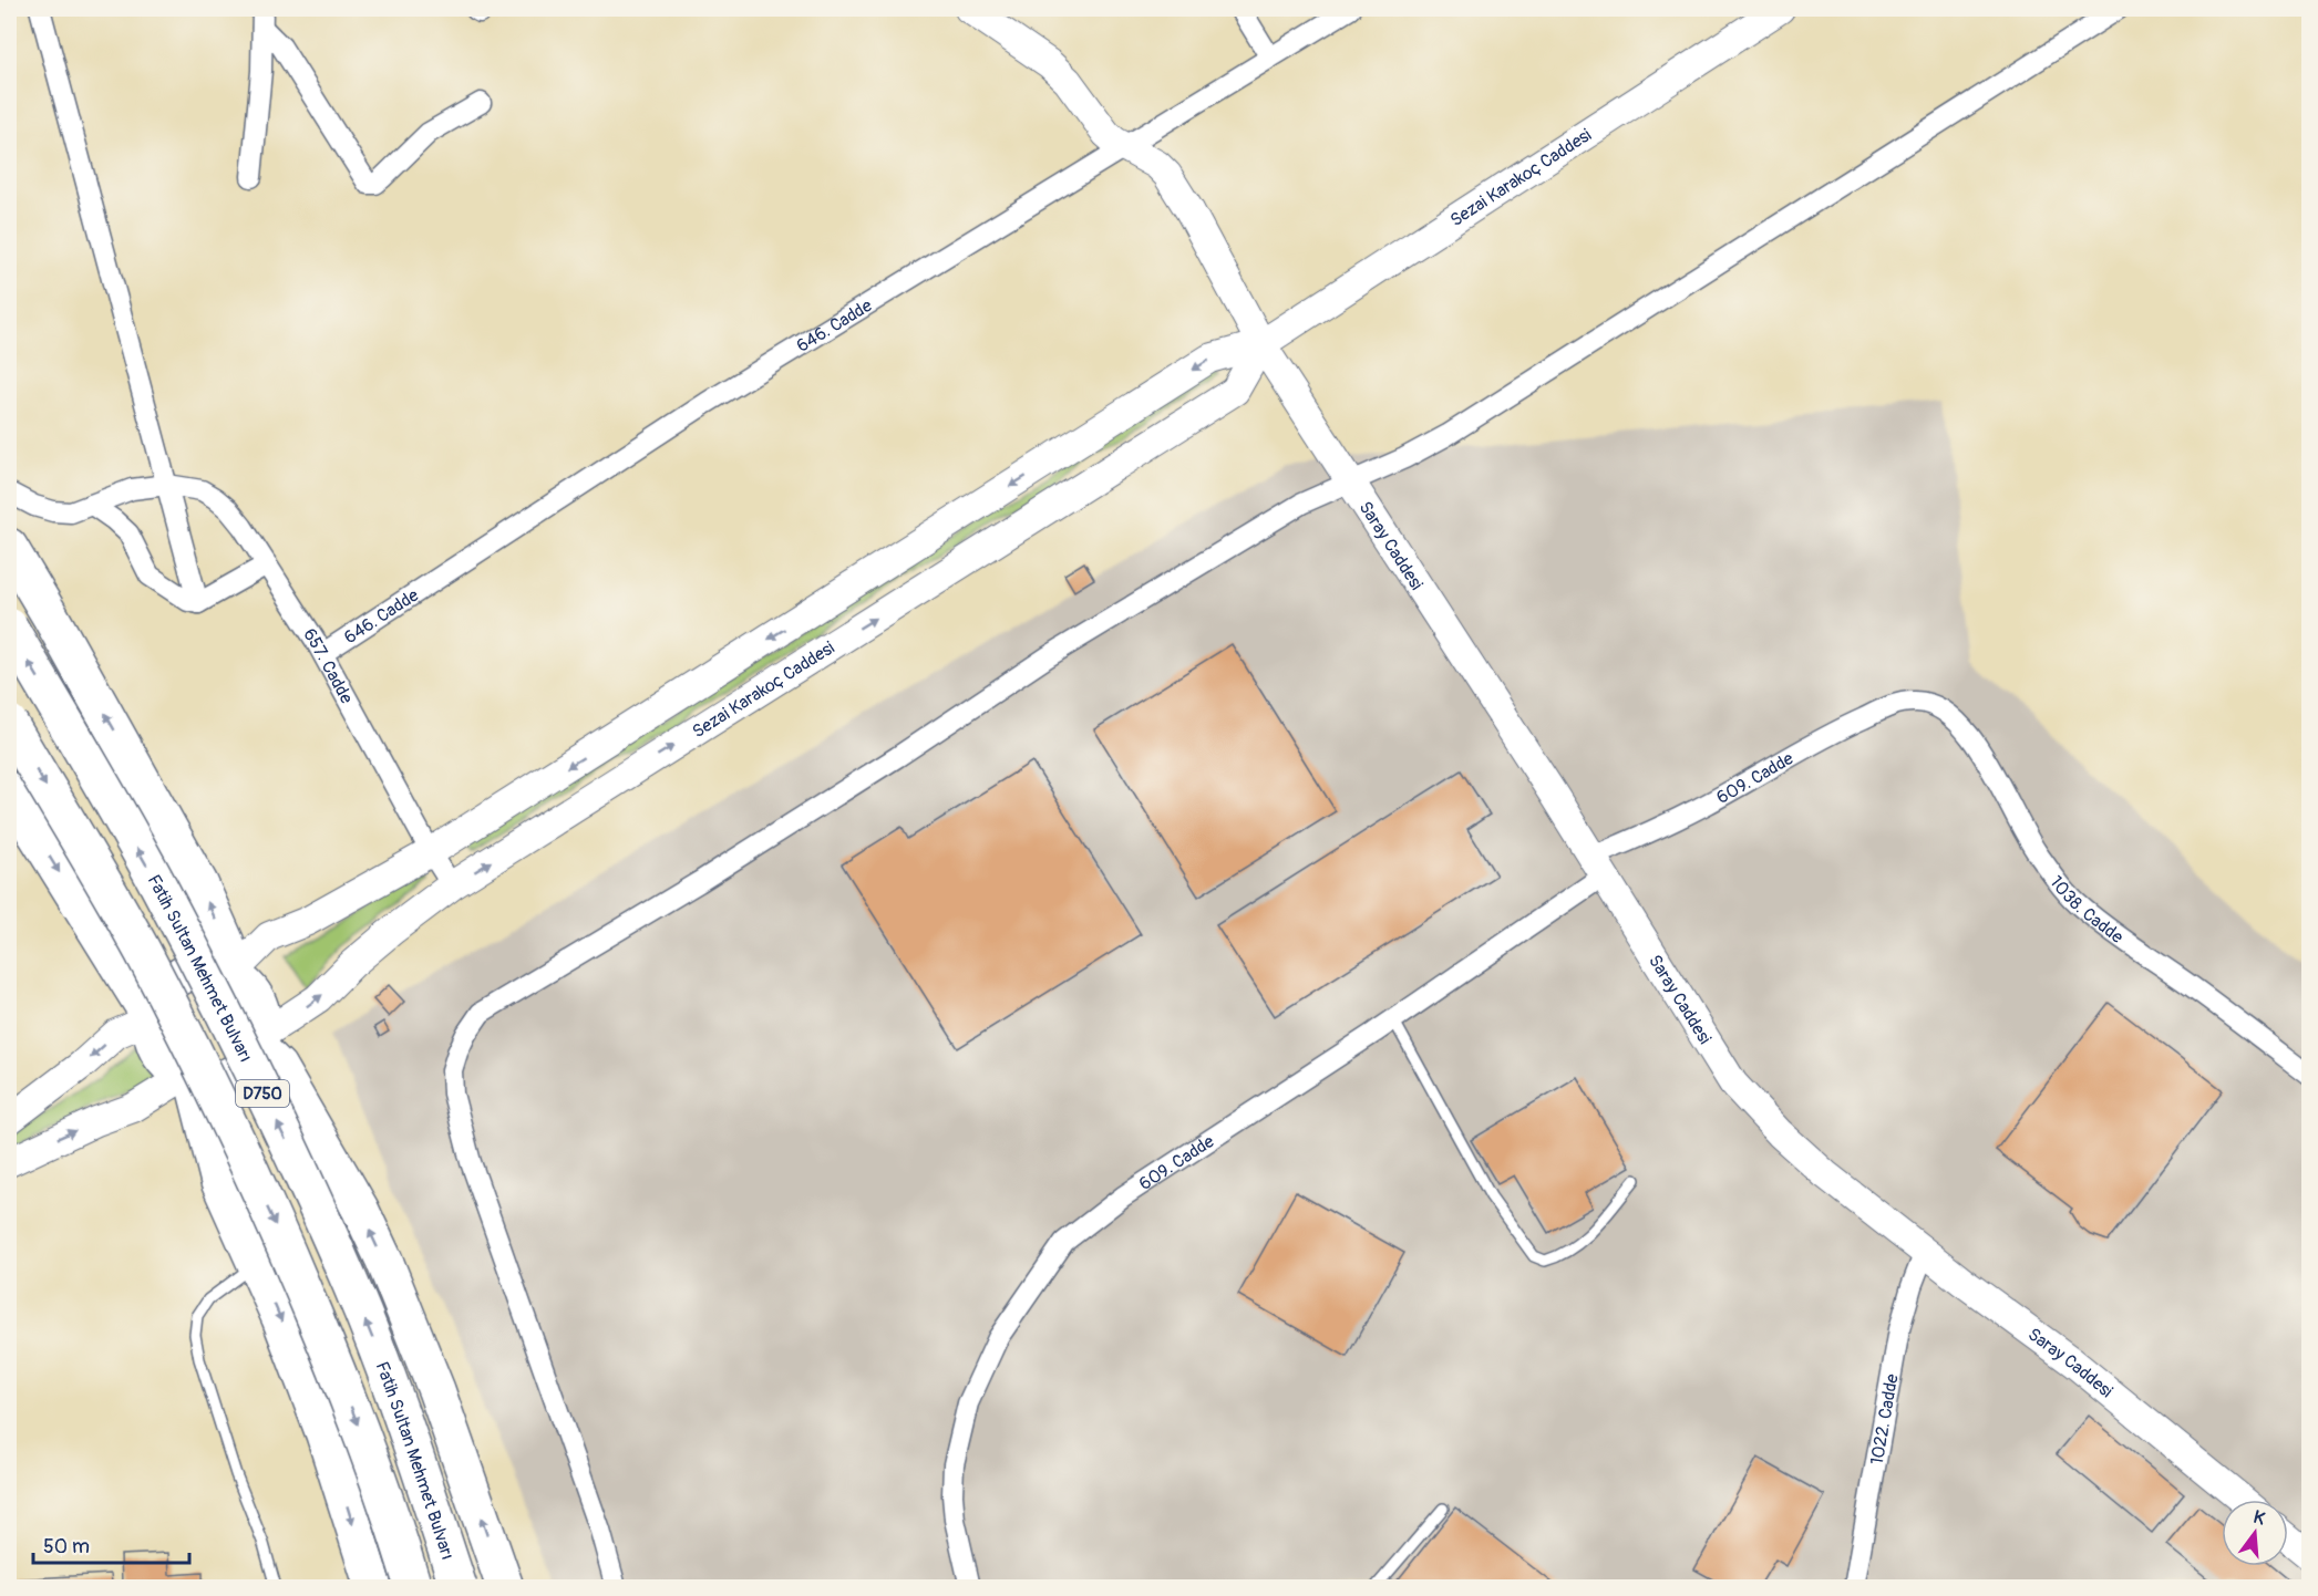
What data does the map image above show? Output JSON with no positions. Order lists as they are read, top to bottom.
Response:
{
  "streets": {
    "highway": ["Fatih Sultan Mehmet Bulvarı", "D750"],
    "street": [
      "Sezai Karakoç Caddesi",
      "646. Cadde",
      "Saray Caddesi",
      "657. Cadde",
      "609. Cadde",
      "1038. Cadde",
      "1022. Cadde"
    ]
  },
  "crossings": [
    ["Sezai Karakoç Caddesi", "Saray Caddesi"],
    ["Sezai Karakoç Caddesi", "657. Cadde"],
    ["646. Cadde", "Saray Caddesi"],
    ["646. Cadde", "657. Cadde"],
    ["Saray Caddesi", "609. Cadde"],
    ["Saray Caddesi", "1022. Cadde"],
    ["609. Cadde", "1038. Cadde"]
  ],
  "scale_bar": "50 m",
  "north": "top"
}
